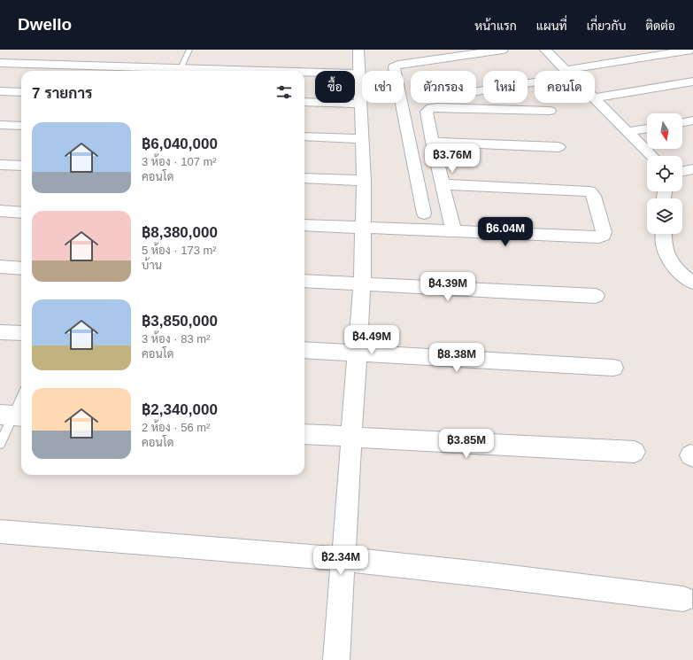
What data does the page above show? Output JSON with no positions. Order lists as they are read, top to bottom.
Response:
{
  "north": "bottom",
  "page": {
    "header": "Dwello",
    "nav": [
      "หน้าแรก",
      "แผนที่",
      "เกี่ยวกับ",
      "ติดต่อ"
    ],
    "chip": [
      "ซื้อ",
      "เช่า",
      "ตัวกรอง",
      "ใหม่",
      "คอนโด"
    ],
    "heading": "7 รายการ",
    "list": [
      {
        "name": "฿6,040,000",
        "note": "3 ห้อง · 107 m² · คอนโด"
      },
      {
        "name": "฿8,380,000",
        "note": "5 ห้อง · 173 m² · บ้าน"
      },
      {
        "name": "฿3,850,000",
        "note": "3 ห้อง · 83 m² · คอนโด"
      },
      {
        "name": "฿2,340,000",
        "note": "2 ห้อง · 56 m² · คอนโด"
      }
    ],
    "price": [
      "฿3.76M",
      "฿6.04M",
      "฿4.39M",
      "฿4.49M",
      "฿8.38M",
      "฿3.85M",
      "฿2.34M"
    ]
  }
}
